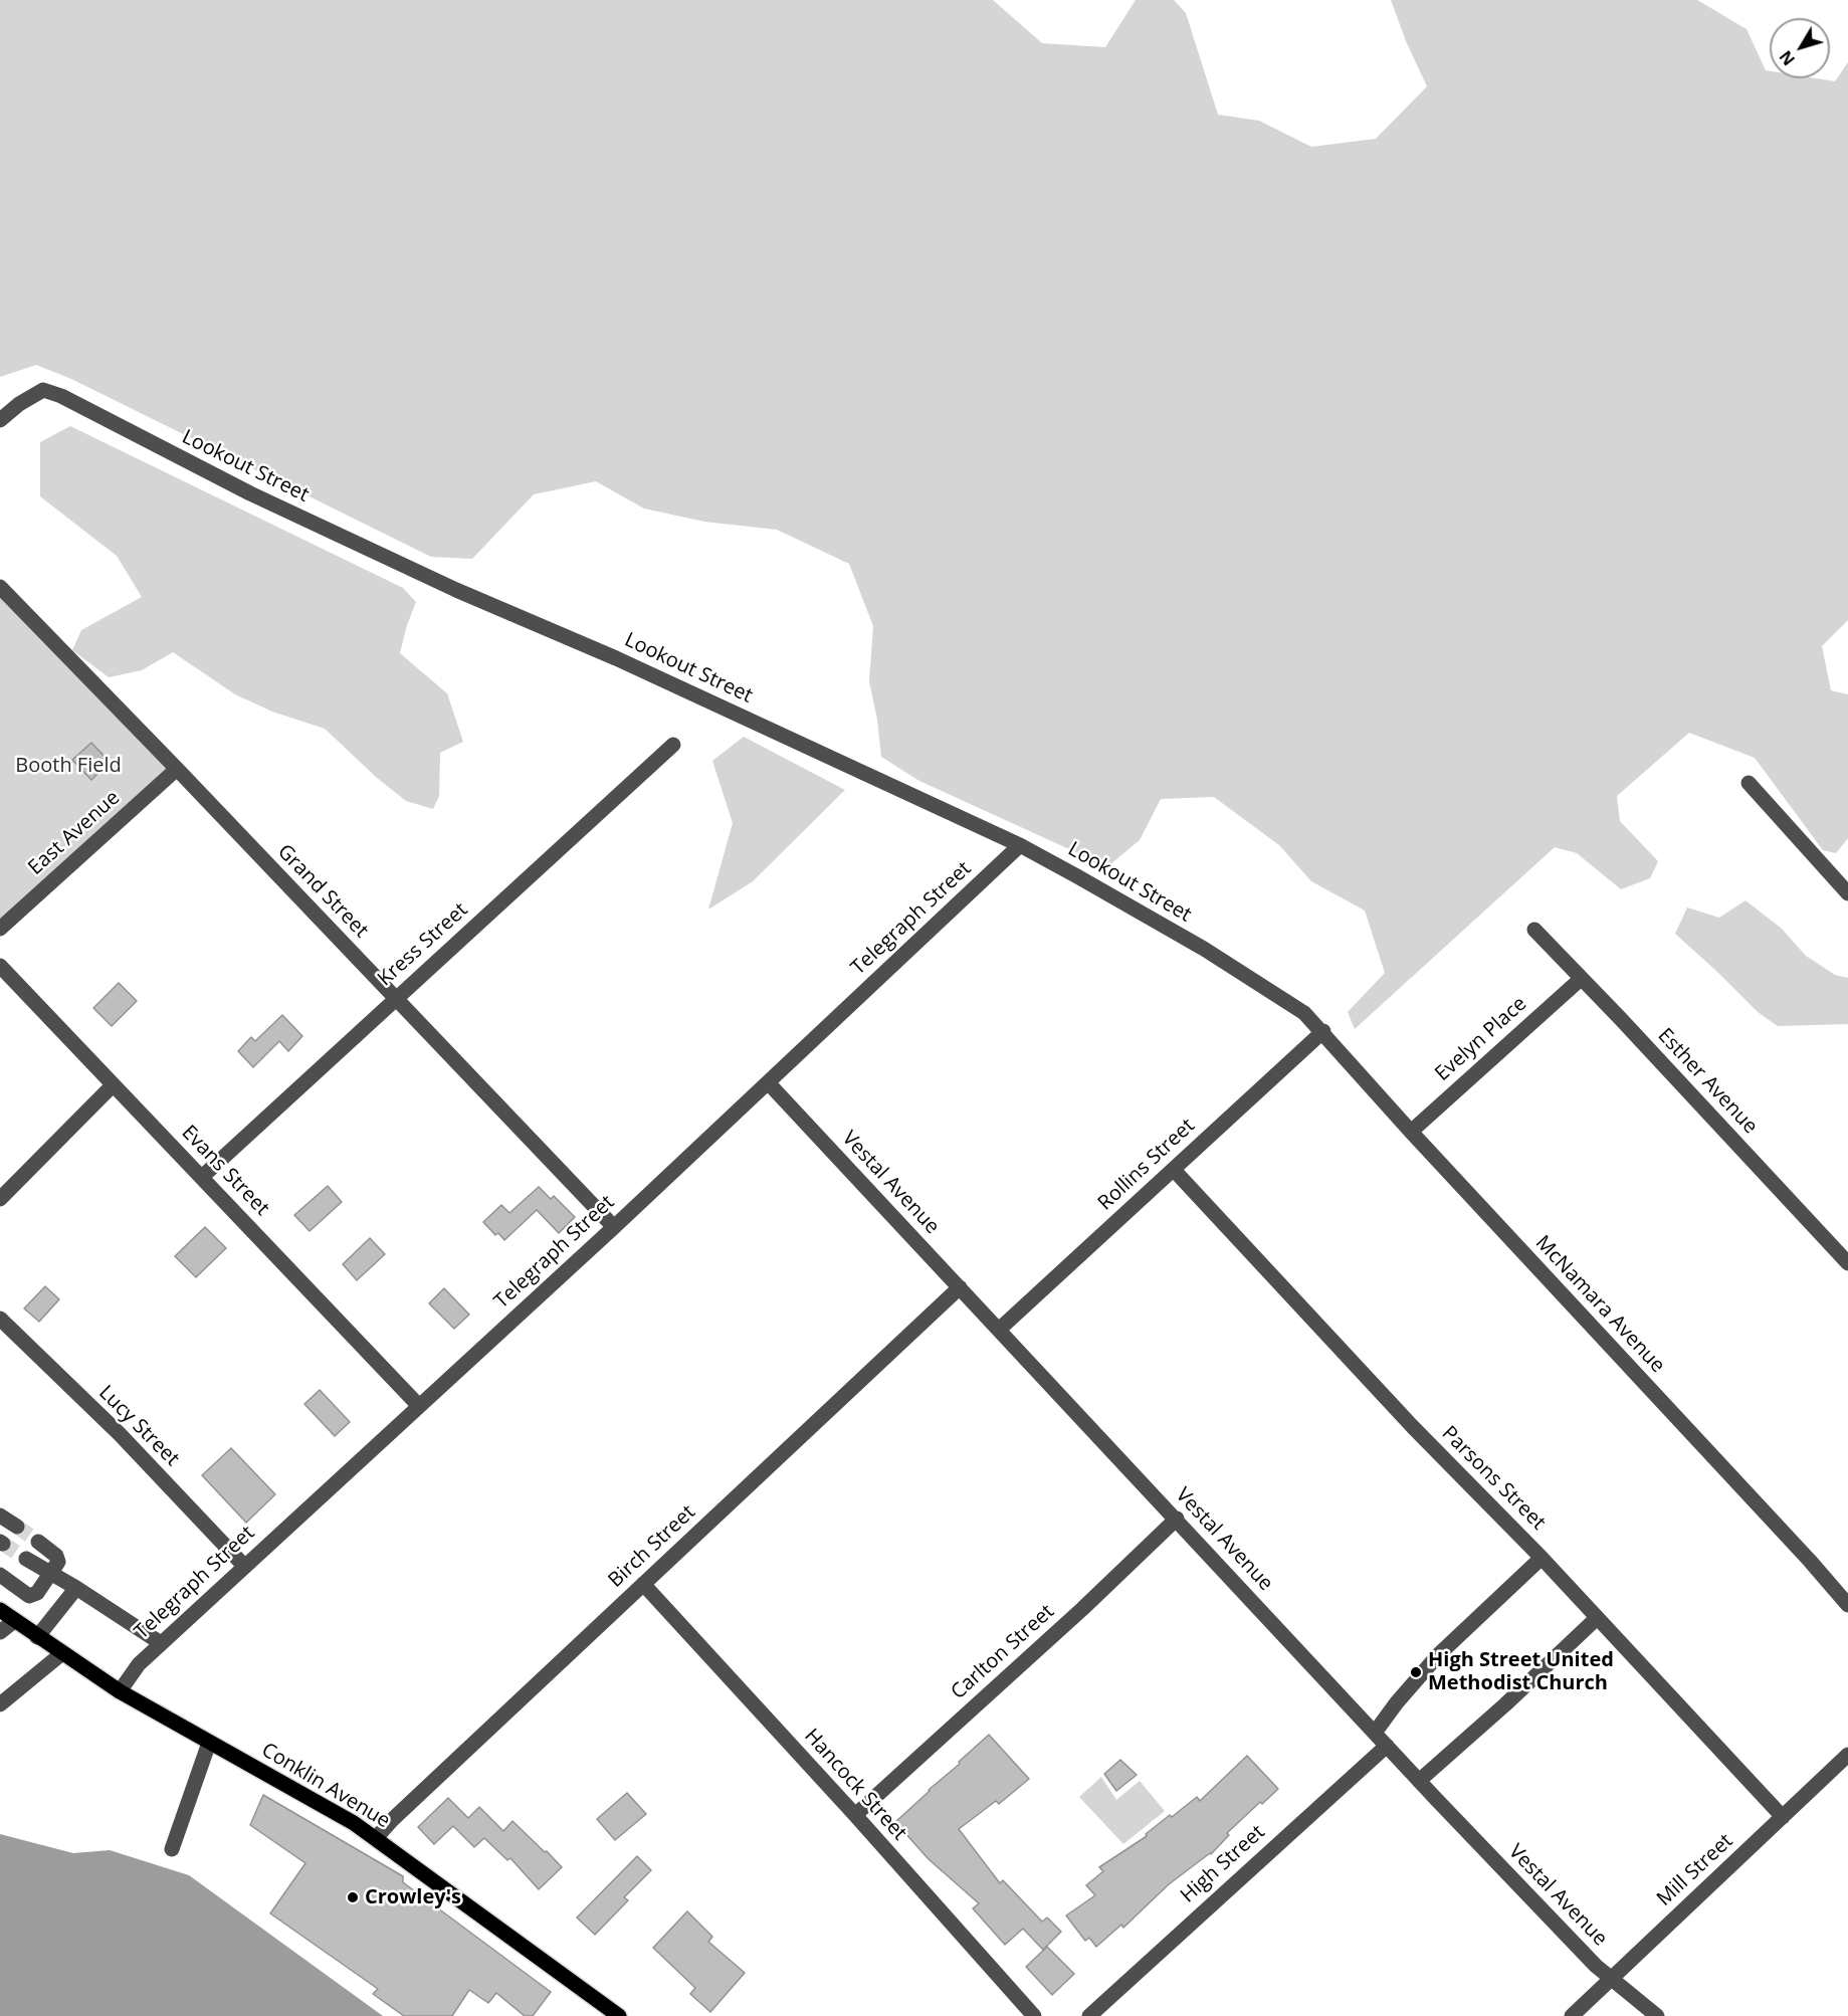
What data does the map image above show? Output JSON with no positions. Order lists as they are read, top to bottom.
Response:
{
  "streets": {
    "main road": ["Conklin Avenue"],
    "street": [
      "Lookout Street",
      "East Avenue",
      "Grand Street",
      "Telegraph Street",
      "Kress Street",
      "Evelyn Place",
      "Esther Avenue",
      "Rollins Street",
      "Evans Street",
      "Vestal Avenue",
      "McNamara Avenue",
      "Lucy Street",
      "Parsons Street",
      "Birch Street",
      "Carlton Street",
      "Hancock Street",
      "High Street",
      "Mill Street"
    ]
  },
  "crossings": [
    ["Lookout Street", "Telegraph Street"],
    ["Lookout Street", "Rollins Street"],
    ["Lookout Street", "McNamara Avenue"],
    ["East Avenue", "Grand Street"],
    ["Grand Street", "Telegraph Street"],
    ["Grand Street", "Kress Street"],
    ["Telegraph Street", "Evans Street"],
    ["Telegraph Street", "Vestal Avenue"],
    ["Telegraph Street", "Lucy Street"],
    ["Telegraph Street", "Conklin Avenue"],
    ["Kress Street", "Evans Street"],
    ["Evelyn Place", "Esther Avenue"],
    ["Evelyn Place", "McNamara Avenue"],
    ["Rollins Street", "Vestal Avenue"],
    ["Rollins Street", "McNamara Avenue"],
    ["Rollins Street", "Parsons Street"],
    ["Vestal Avenue", "Birch Street"],
    ["Vestal Avenue", "Carlton Street"],
    ["Vestal Avenue", "High Street"],
    ["Vestal Avenue", "Mill Street"],
    ["Parsons Street", "Mill Street"],
    ["Birch Street", "Hancock Street"],
    ["Birch Street", "Conklin Avenue"],
    ["Carlton Street", "Hancock Street"]
  ],
  "parks": ["Booth Field"],
  "places": ["High Street United Methodist Church", "Crowley's"],
  "north": "bottom left"
}
